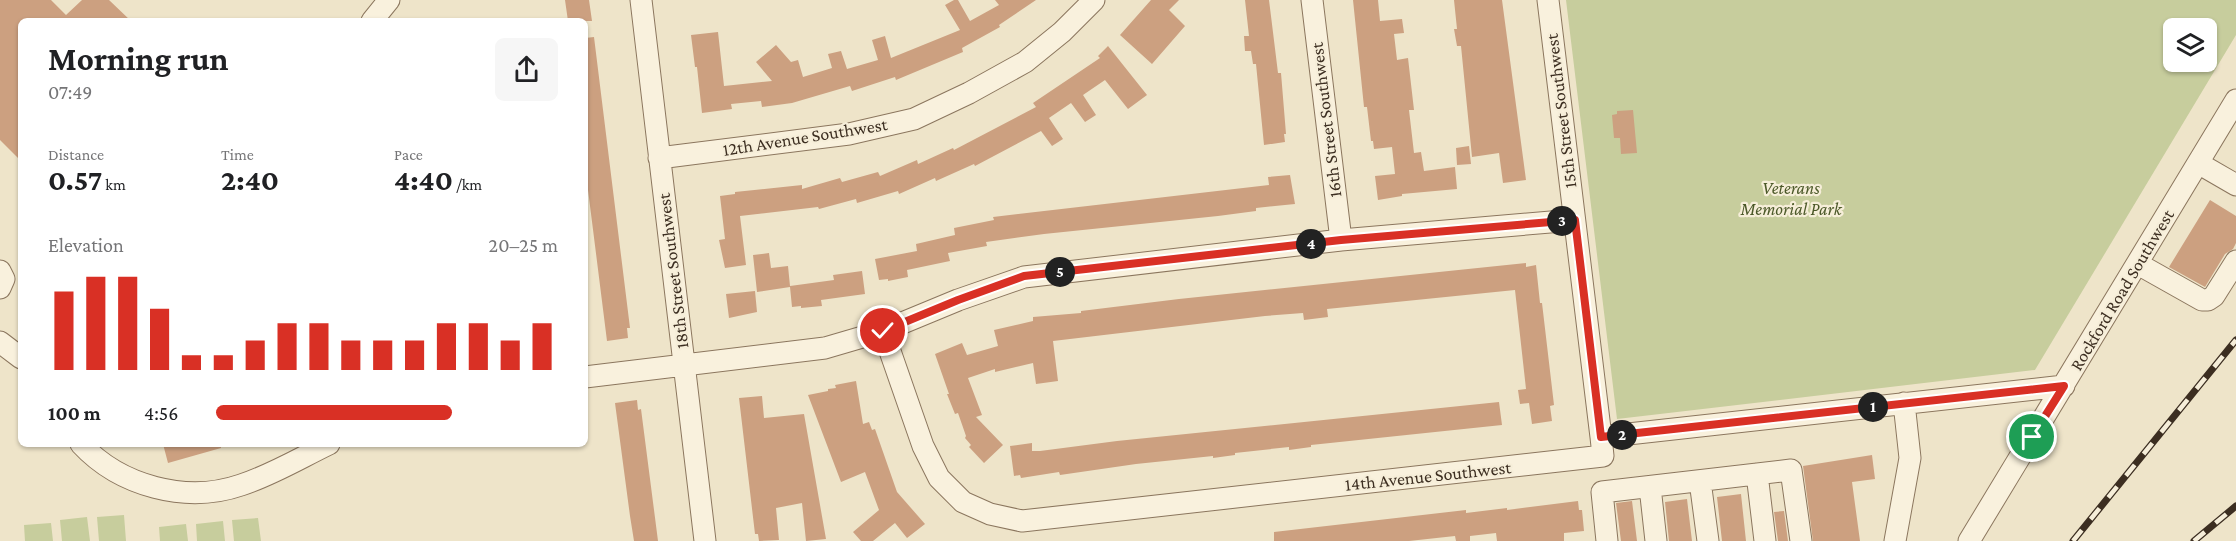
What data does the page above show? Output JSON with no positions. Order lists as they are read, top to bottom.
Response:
{
  "streets": {
    "street": [
      "15th Street Southwest",
      "16th Street Southwest",
      "12th Avenue Southwest",
      "18th Street Southwest",
      "Rockford Road Southwest",
      "14th Avenue Southwest"
    ]
  },
  "crossings": [
    ["15th Street Southwest", "14th Avenue Southwest"],
    ["12th Avenue Southwest", "18th Street Southwest"]
  ],
  "parks": ["Veterans Memorial Park"],
  "page": {
    "heading": ["Morning run", "07:49"],
    "stats": [
      ["Distance", "0.57 km"],
      ["Time", "2:40"],
      ["Pace", "4:40 /km"]
    ],
    "pins": [
      "3",
      "4",
      "5",
      "1",
      "2"
    ],
    "chart": ["Elevation", "20–25 m"],
    "list": [
      {
        "name": "100 m",
        "note": "4:56"
      }
    ]
  }
}
